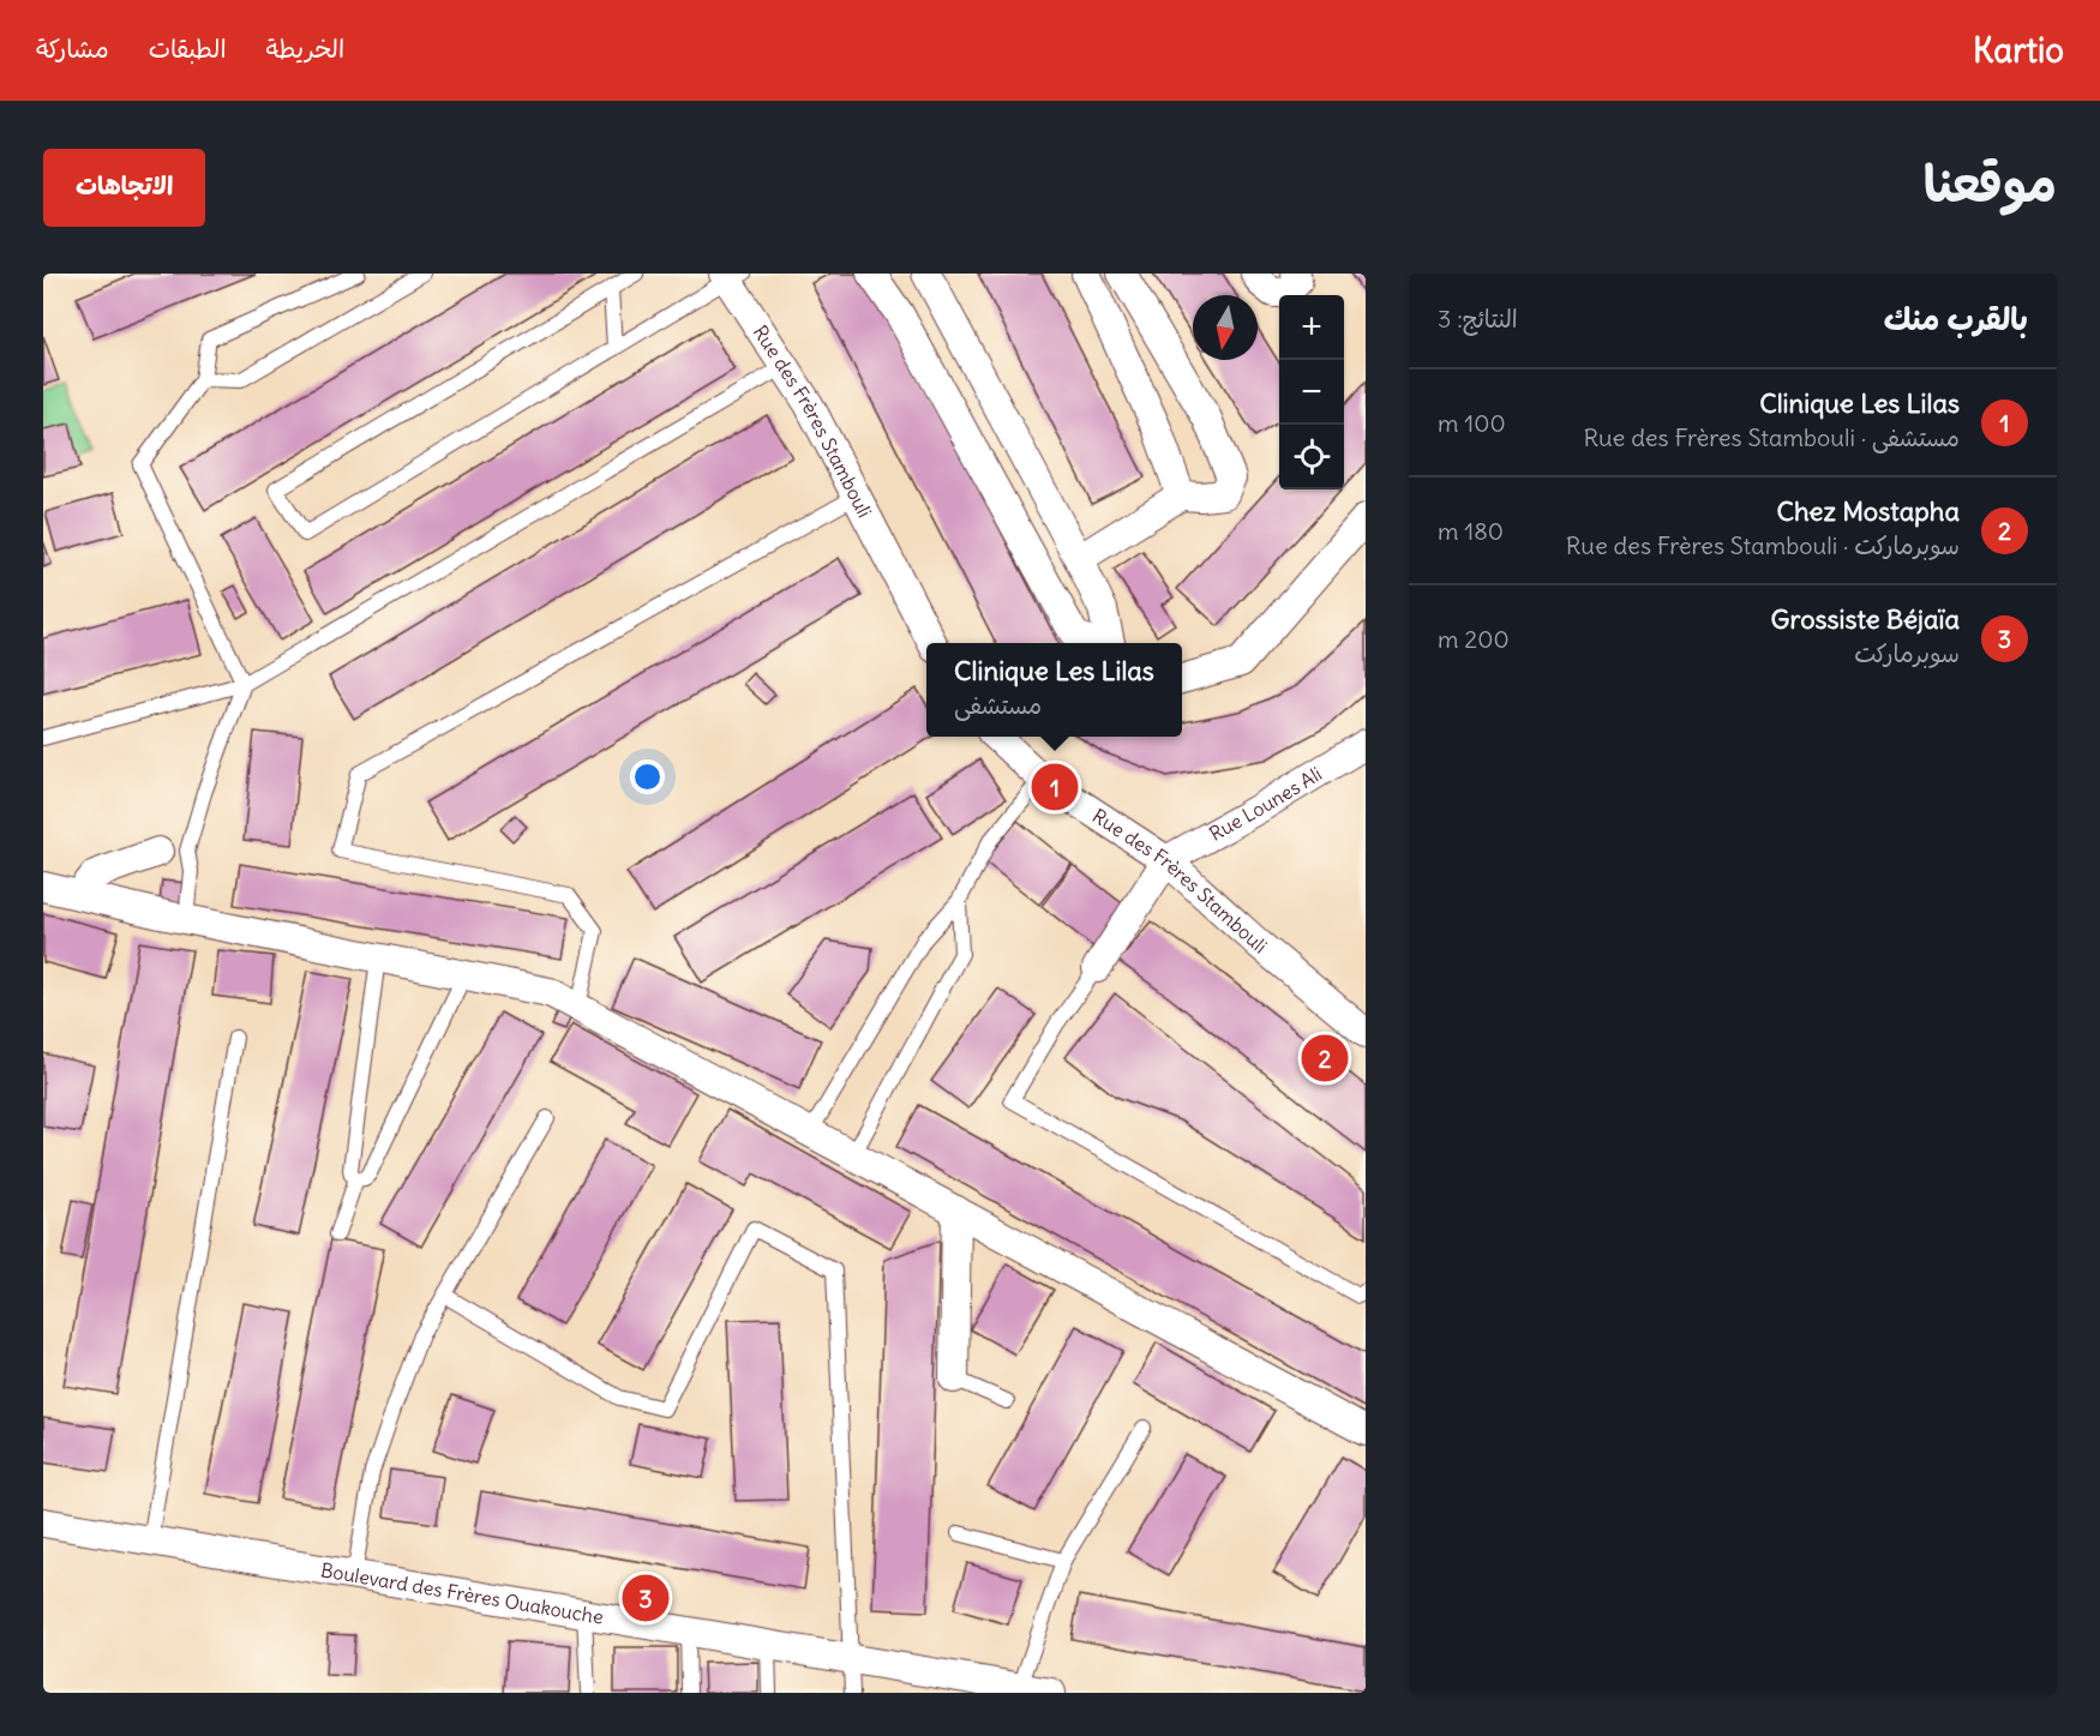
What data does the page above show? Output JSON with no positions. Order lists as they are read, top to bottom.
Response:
{
  "streets": {
    "street": ["Rue des Frères Stambouli", "Rue Lounes Ali", "Boulevard des Frères Ouakouche"]
  },
  "crossings": [
    ["Rue des Frères Stambouli", "Rue Lounes Ali"]
  ],
  "north": "bottom",
  "page": {
    "header": "Kartio",
    "nav": ["الخريطة", "الطبقات", "مشاركة"],
    "title": "موقعنا",
    "buttons": "الاتجاهات",
    "heading": ["بالقرب منك", "النتائج: 3"],
    "map_buttons": ["+", "−"],
    "list": [
      {
        "mark": "1",
        "name": "Clinique Les Lilas",
        "note": "مستشفى · Rue des Frères Stambouli",
        "value": "100 m"
      },
      {
        "mark": "2",
        "name": "Chez Mostapha",
        "note": "سوبرماركت · Rue des Frères Stambouli",
        "value": "180 m"
      },
      {
        "mark": "3",
        "name": "Grossiste Béjaïa",
        "note": "سوبرماركت",
        "value": "200 m"
      }
    ],
    "popup": ["Clinique Les Lilas", "مستشفى"],
    "pins": ["1", "2", "3"]
  }
}
